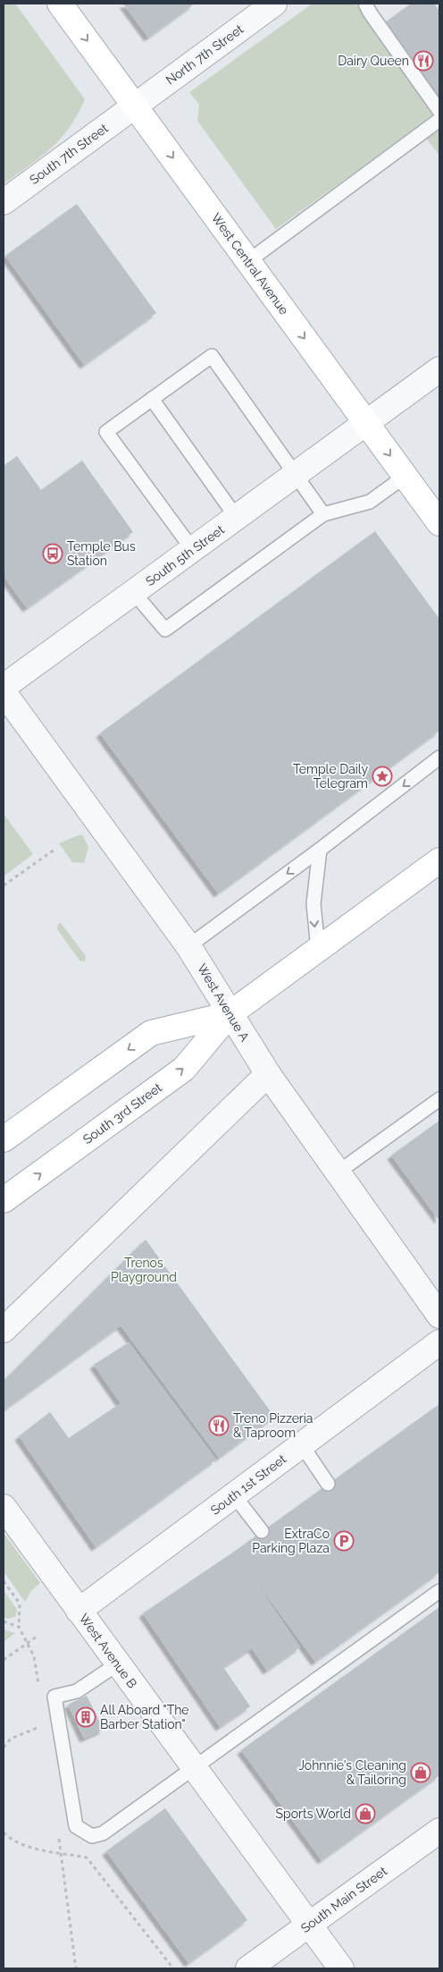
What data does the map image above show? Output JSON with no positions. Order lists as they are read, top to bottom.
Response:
{
  "streets": {
    "main road": ["West Central Avenue", "South 3rd Street"],
    "street": [
      "North 7th Street",
      "South 7th Street",
      "South 5th Street",
      "West Avenue A",
      "South 1st Street",
      "West Avenue B",
      "South Main Street"
    ]
  },
  "crossings": [
    ["North 7th Street", "South 7th Street"],
    ["North 7th Street", "West Central Avenue"],
    ["South 7th Street", "West Central Avenue"],
    ["West Central Avenue", "South 5th Street"],
    ["West Avenue A", "South 3rd Street"],
    ["South 1st Street", "West Avenue B"],
    ["West Avenue B", "South Main Street"]
  ],
  "one_way": ["West Central Avenue"],
  "parks": ["Trenos Playground"],
  "places": {
    "restaurant": ["Dairy Queen", "Treno Pizzeria & Taproom"],
    "bus stop": ["Temple Bus Station"],
    "place": ["Temple Daily Telegram"],
    "parking": ["ExtraCo Parking Plaza"],
    "building": ["All Aboard \"The Barber Station\""],
    "shop": ["Johnnie's Cleaning & Tailoring", "Sports World"]
  }
}
